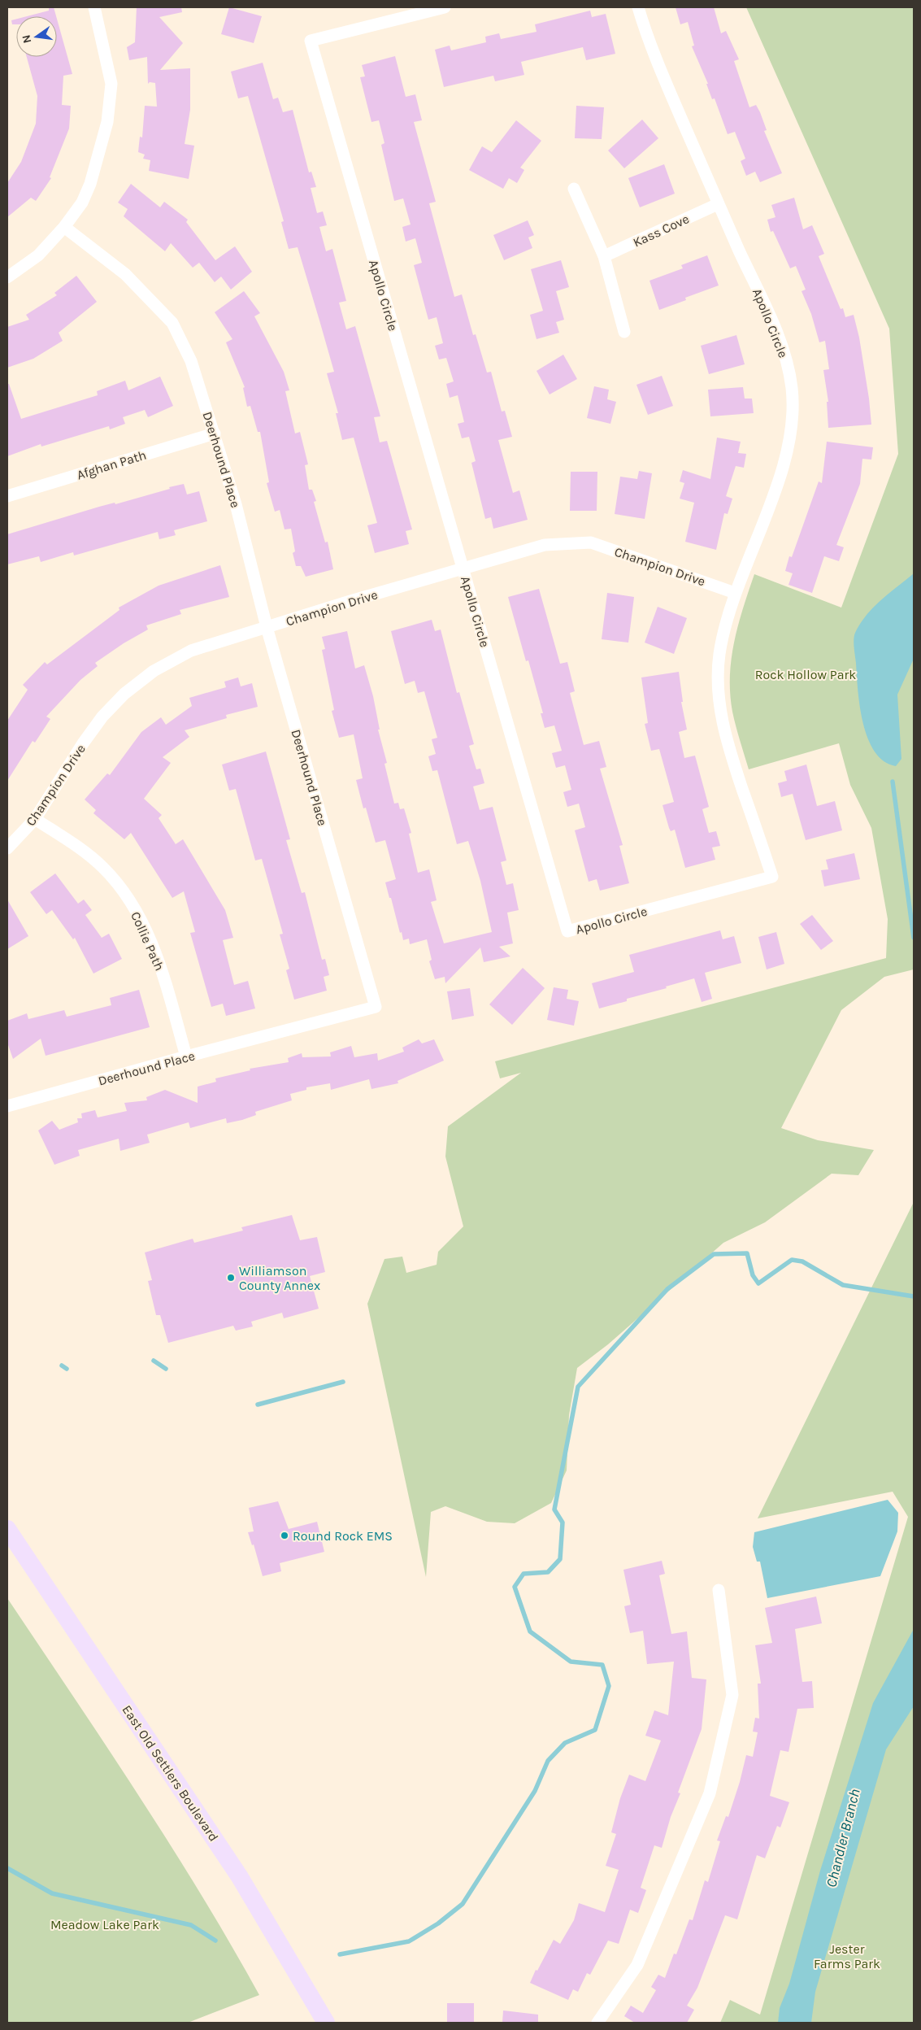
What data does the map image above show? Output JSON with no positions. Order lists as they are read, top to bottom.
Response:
{
  "streets": {
    "main road": ["East Old Settlers Boulevard"],
    "street": [
      "Kass Cove",
      "Apollo Circle",
      "Deerhound Place",
      "Afghan Path",
      "Champion Drive",
      "Collie Path"
    ]
  },
  "crossings": [
    ["Kass Cove", "Apollo Circle"],
    ["Apollo Circle", "Champion Drive"],
    ["Deerhound Place", "Afghan Path"],
    ["Deerhound Place", "Champion Drive"],
    ["Deerhound Place", "Collie Path"],
    ["Champion Drive", "Collie Path"]
  ],
  "water": ["Chandler Branch"],
  "parks": ["Rock Hollow Park", "Meadow Lake Park", "Jester Farms Park"],
  "places": ["Williamson County Annex", "Round Rock EMS"],
  "north": "left"
}
